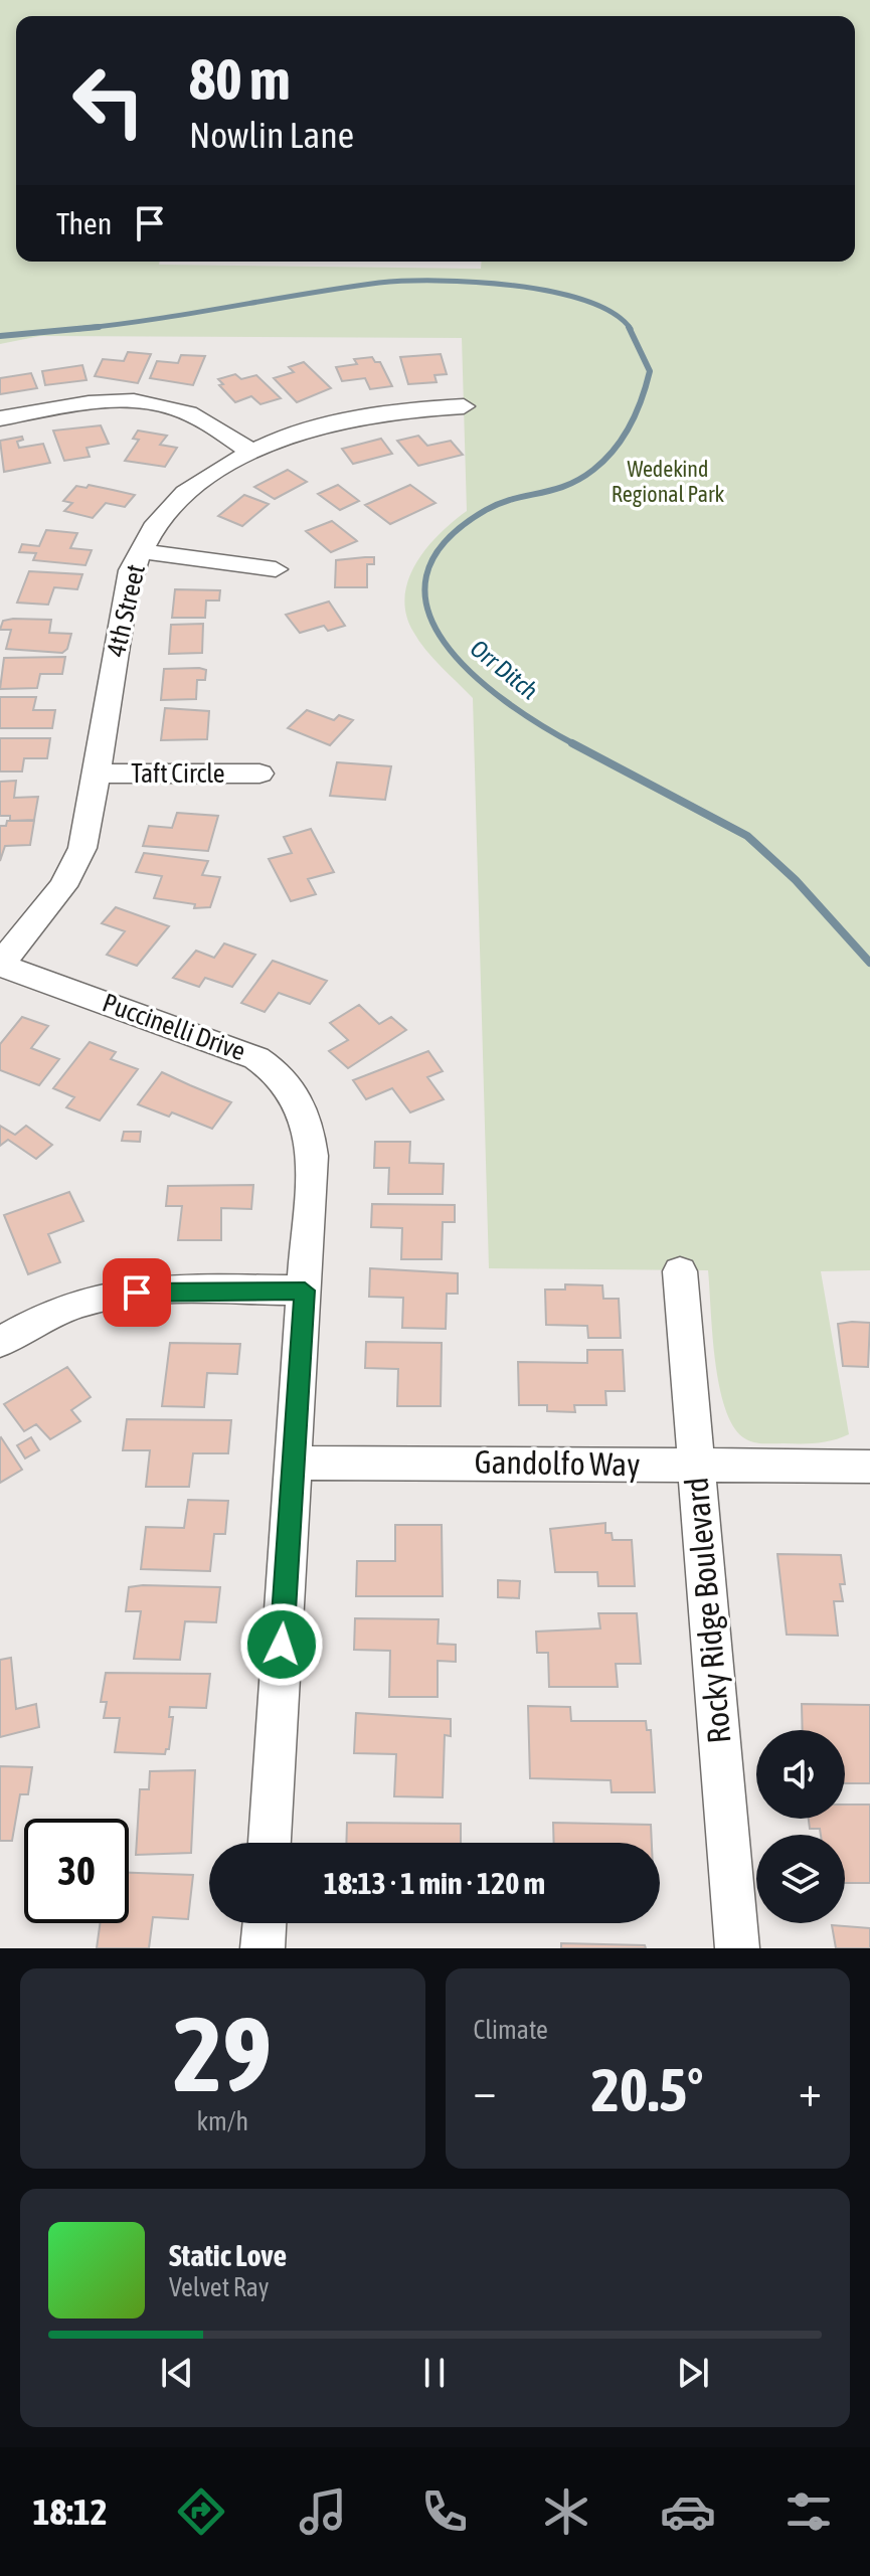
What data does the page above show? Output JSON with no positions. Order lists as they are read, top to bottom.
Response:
{
  "streets": {
    "street": [
      "4th Street",
      "Taft Circle",
      "Puccinelli Drive",
      "Gandolfo Way",
      "Rocky Ridge Boulevard"
    ]
  },
  "crossings": [
    ["4th Street", "Taft Circle"],
    ["4th Street", "Puccinelli Drive"],
    ["Puccinelli Drive", "Gandolfo Way"],
    ["Gandolfo Way", "Rocky Ridge Boulevard"]
  ],
  "water": ["Orr Ditch"],
  "parks": ["Wedekind Regional Park"],
  "page": {
    "turn": ["80 m", "Nowlin Lane"],
    "then": "Then",
    "limit": "30",
    "trip": "18:13 · 1 min · 120 m",
    "tile": [
      ["29", "km/h"],
      "Climate"
    ],
    "heat": ["−", "20.5°", "+"],
    "song": ["Static Love", "Velvet Ray"],
    "tabs": "18:12"
  }
}
